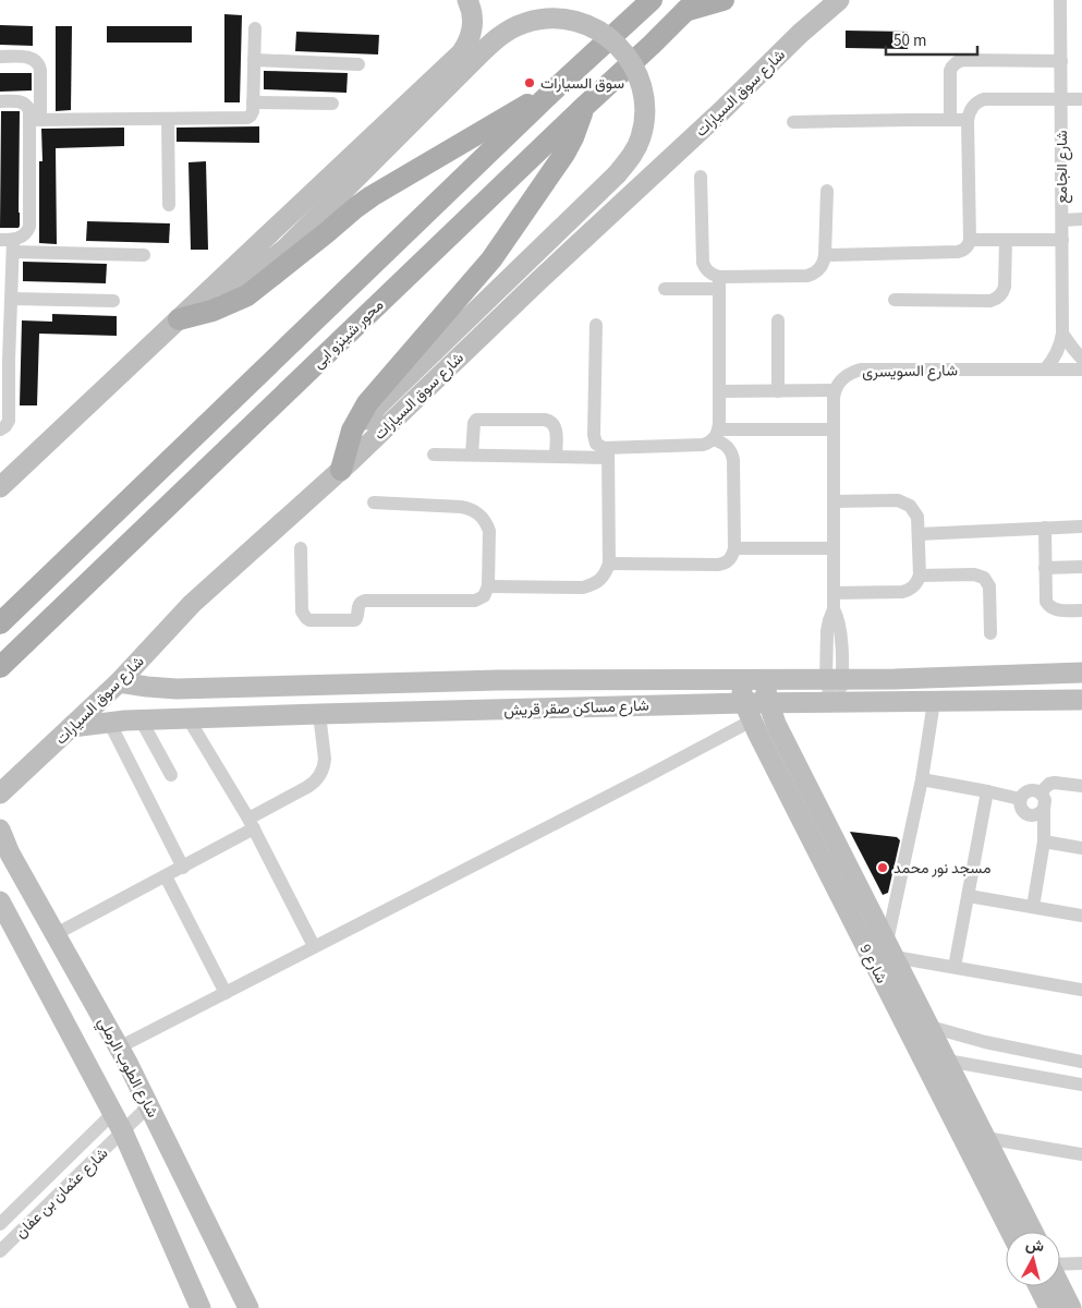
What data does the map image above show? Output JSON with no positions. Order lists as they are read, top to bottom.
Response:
{
  "streets": {
    "main road": ["محور شينزو ابى"],
    "street": [
      "شارع سوق السيارات",
      "شارع الجامع",
      "شارع السويسرى",
      "شارع مساكن صقر قريش",
      "شارع 9",
      "شارع الطوب الرملي",
      "شارع عثمان بن عفان"
    ]
  },
  "crossings": [
    ["شارع سوق السيارات", "شارع مساكن صقر قريش"],
    ["شارع الجامع", "شارع السويسرى"],
    ["شارع مساكن صقر قريش", "شارع 9"],
    ["شارع الطوب الرملي", "شارع عثمان بن عفان"]
  ],
  "places": ["سوق السيارات", "مسجد نور محمد"],
  "scale_bar": "50 m",
  "north": "top"
}
